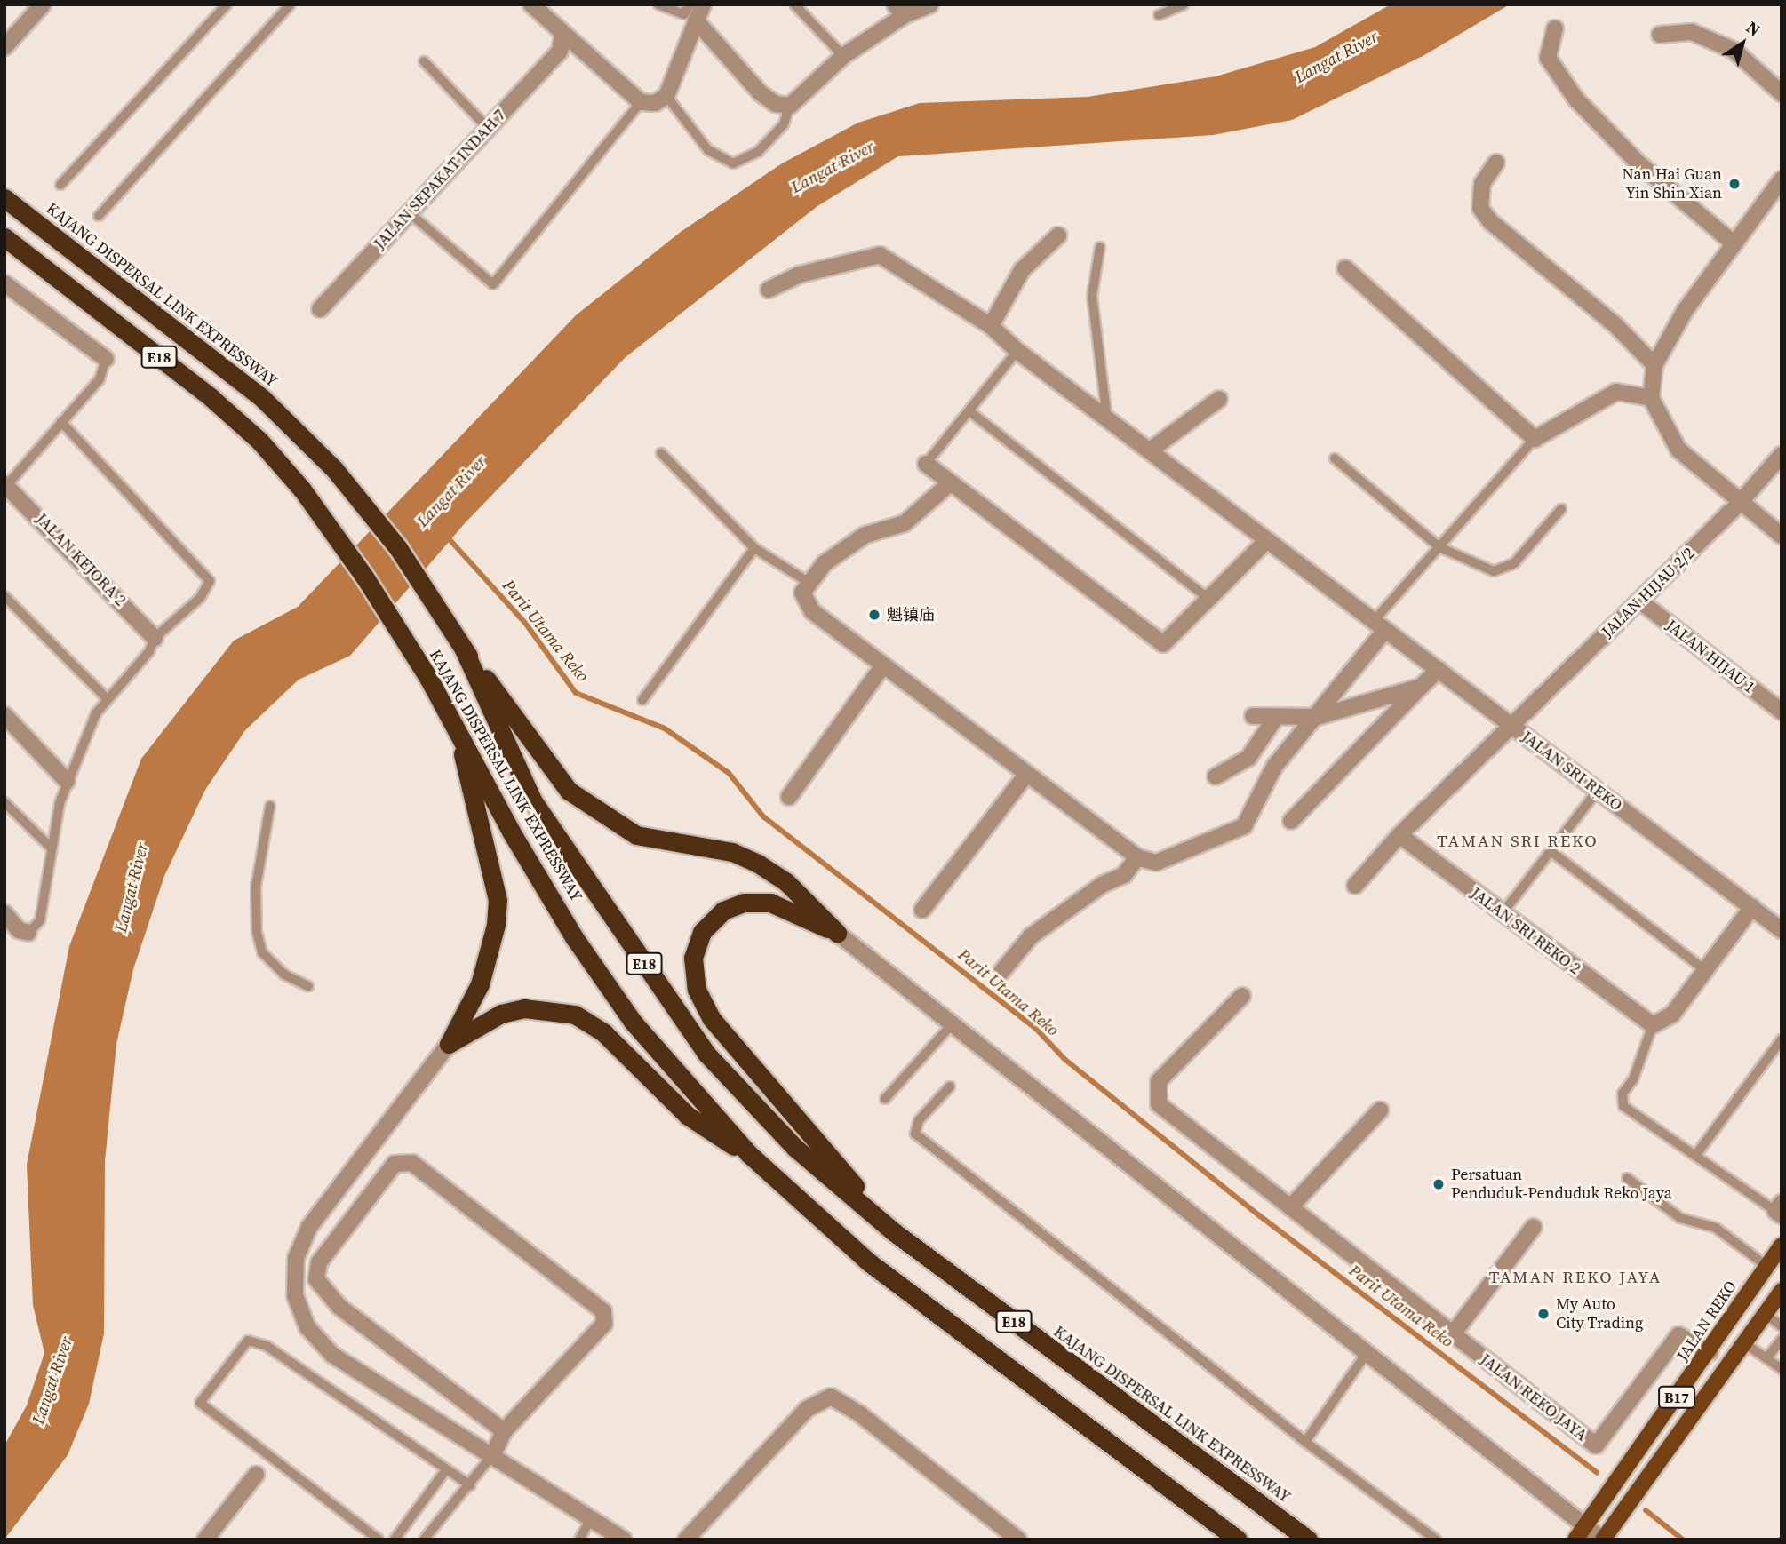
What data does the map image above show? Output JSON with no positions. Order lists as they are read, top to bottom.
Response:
{
  "streets": {
    "highway": ["KAJANG DISPERSAL LINK EXPRESSWAY", "E18"],
    "main road": ["JALAN REKO", "B17"],
    "street": [
      "JALAN SEPAKAT INDAH 7",
      "JALAN KEJORA 2",
      "JALAN HIJAU 2/2",
      "JALAN HIJAU 1",
      "JALAN SRI REKO",
      "JALAN SRI REKO 2",
      "JALAN REKO JAYA"
    ]
  },
  "crossings": [
    ["JALAN HIJAU 2/2", "JALAN HIJAU 1"],
    ["JALAN HIJAU 2/2", "JALAN SRI REKO"],
    ["JALAN SRI REKO", "JALAN SRI REKO 2"],
    ["JALAN REKO", "JALAN REKO JAYA"]
  ],
  "districts": ["TAMAN SRI REKO", "TAMAN REKO JAYA"],
  "water": ["Langat River", "Parit Utama Reko"],
  "places": [
    "Nan Hai Guan Yin Shin Xian",
    "魁镇庙",
    "Persatuan Penduduk-Penduduk Reko Jaya",
    "My Auto City Trading"
  ],
  "north": "top right"
}
